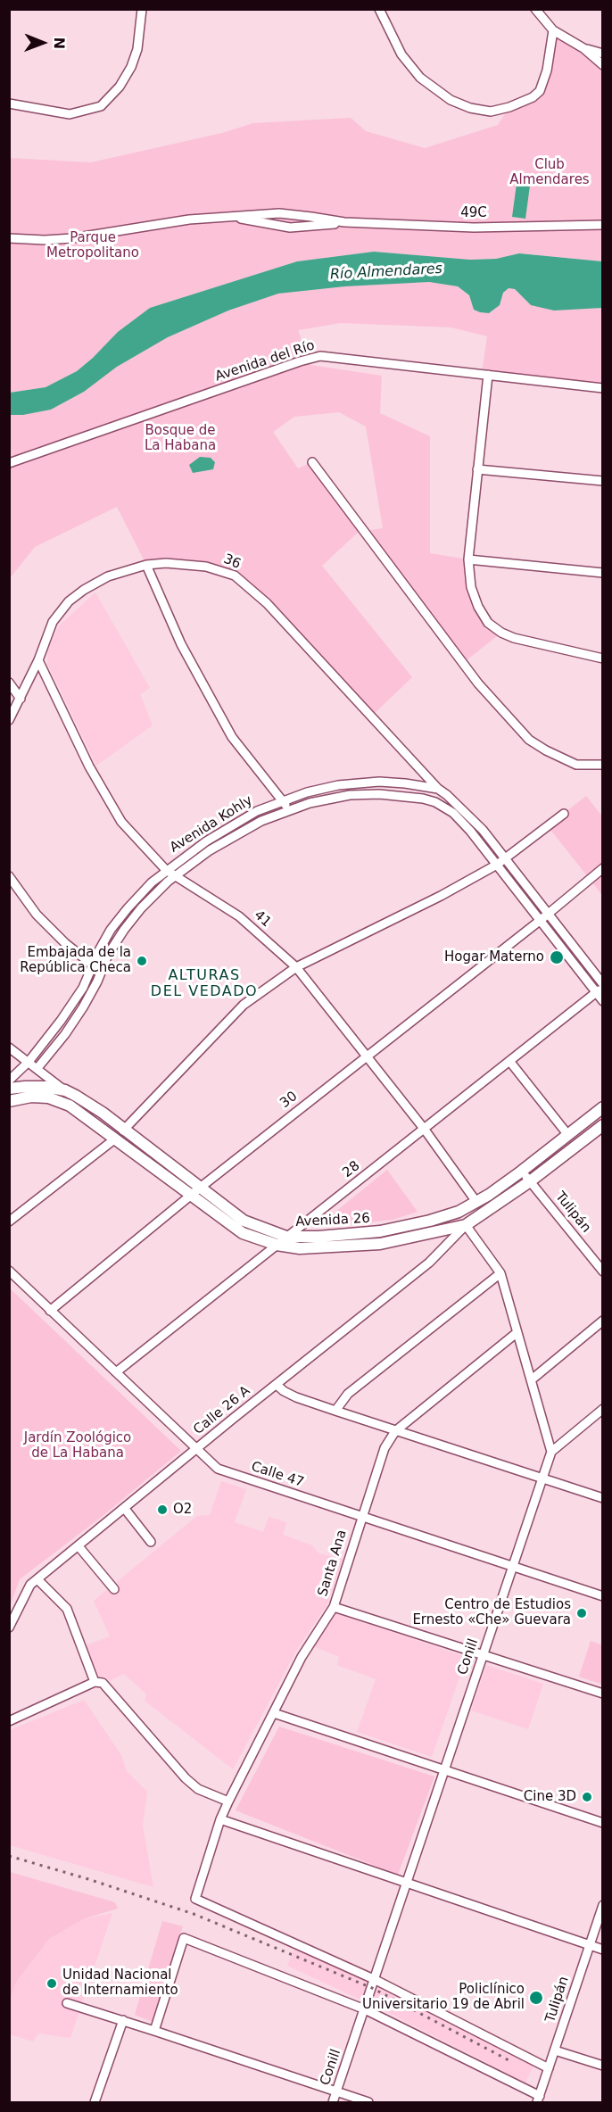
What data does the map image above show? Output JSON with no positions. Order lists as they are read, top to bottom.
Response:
{
  "streets": {
    "main road": ["Avenida 26"],
    "street": [
      "49C",
      "Avenida del Río",
      "36",
      "Avenida Kohly",
      "41",
      "30",
      "28",
      "Tulipán",
      "Calle 26 A",
      "Calle 47",
      "Santa Ana",
      "Conill"
    ]
  },
  "crossings": [
    ["36", "Avenida Kohly"],
    ["36", "41"],
    ["Avenida Kohly", "41"],
    ["Avenida Kohly", "30"],
    ["Avenida Kohly", "28"],
    ["41", "30"],
    ["41", "28"],
    ["41", "Avenida 26"],
    ["30", "Avenida 26"],
    ["30", "Calle 47"],
    ["28", "Avenida 26"],
    ["28", "Calle 47"],
    ["Tulipán", "Avenida 26"],
    ["Avenida 26", "Calle 26 A"],
    ["Calle 26 A", "Calle 47"],
    ["Calle 47", "Santa Ana"],
    ["Calle 47", "Conill"],
    ["Santa Ana", "Conill"]
  ],
  "districts": ["ALTURAS DEL VEDADO"],
  "water": ["Río Almendares"],
  "parks": [
    "Club Almendares",
    "Parque Metropolitano",
    "Bosque de La Habana",
    "Jardín Zoológico de La Habana"
  ],
  "places": [
    "Hogar Materno",
    "Embajada de la República Checa",
    "O2",
    "Centro de Estudios Ernesto «Che» Guevara",
    "Cine 3D",
    "Unidad Nacional de Internamiento",
    "Policlínico Universitario 19 de Abril"
  ],
  "north": "right"
}
